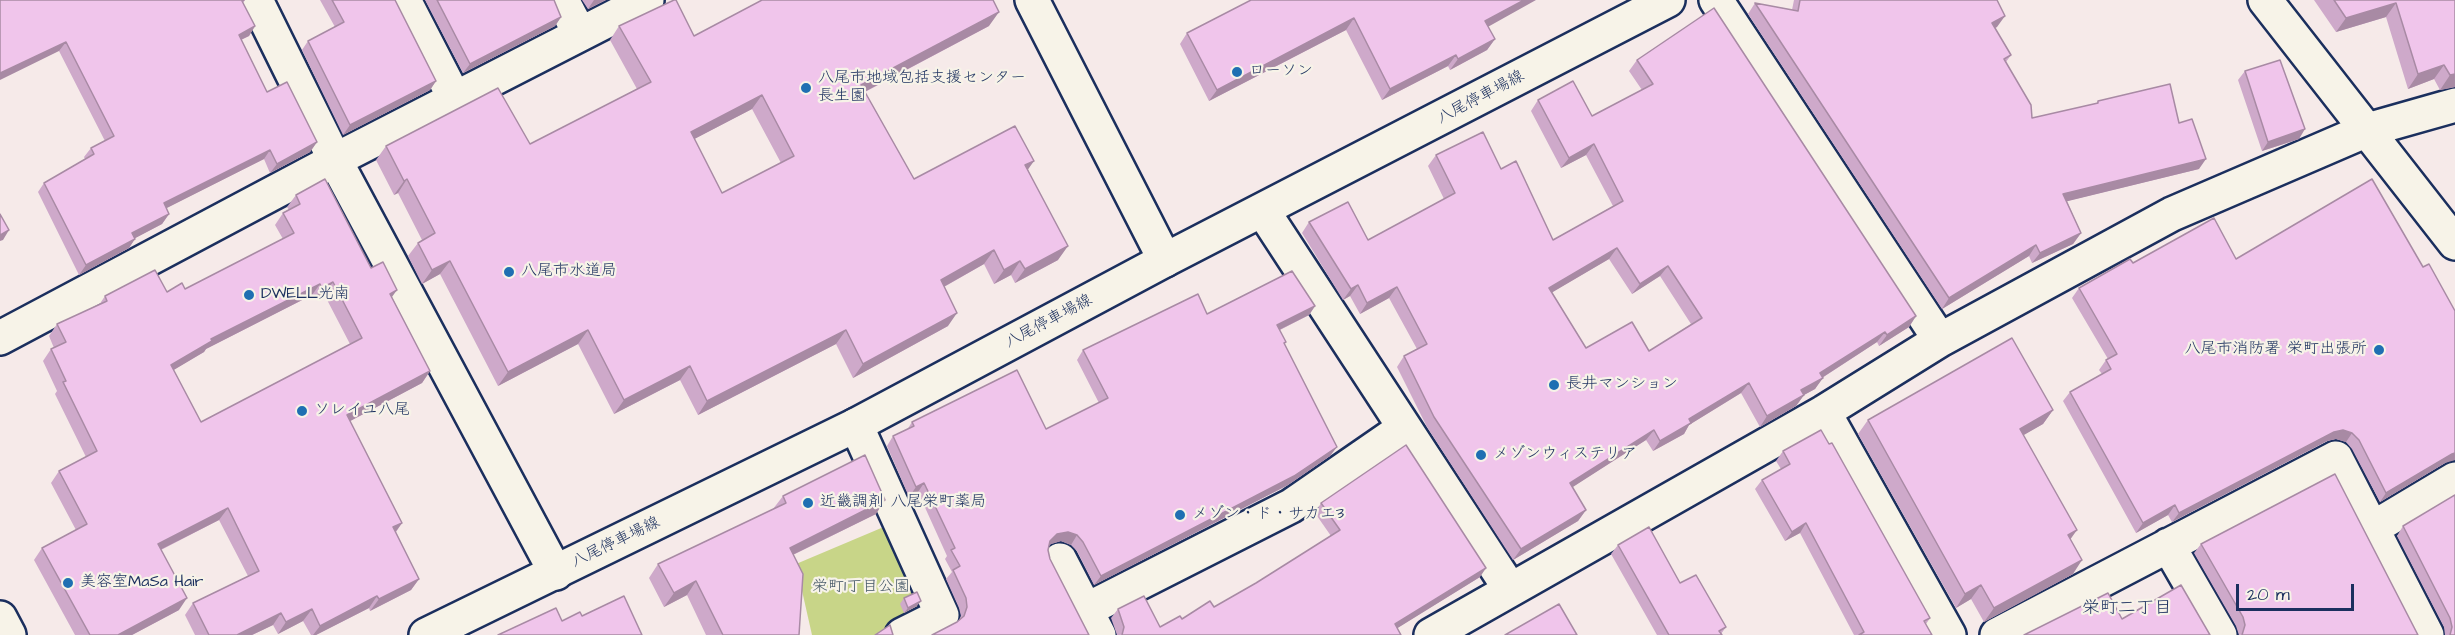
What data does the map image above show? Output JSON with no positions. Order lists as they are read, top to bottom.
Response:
{
  "streets": {
    "street": ["八尾停車場線"]
  },
  "districts": ["栄町二丁目"],
  "parks": ["栄町1丁目公園"],
  "places": [
    "ローソン",
    "八尾市地域包括支援センター 長生園",
    "八尾市水道局",
    "DWELL光南",
    "八尾市消防署 栄町出張所",
    "長井マンション",
    "ソレイユ八尾",
    "メゾンウィステリア",
    "近畿調剤 八尾栄町薬局",
    "メゾン・ド・サカエ3",
    "美容室MaSa Hair"
  ],
  "scale_bar": "20 m"
}
